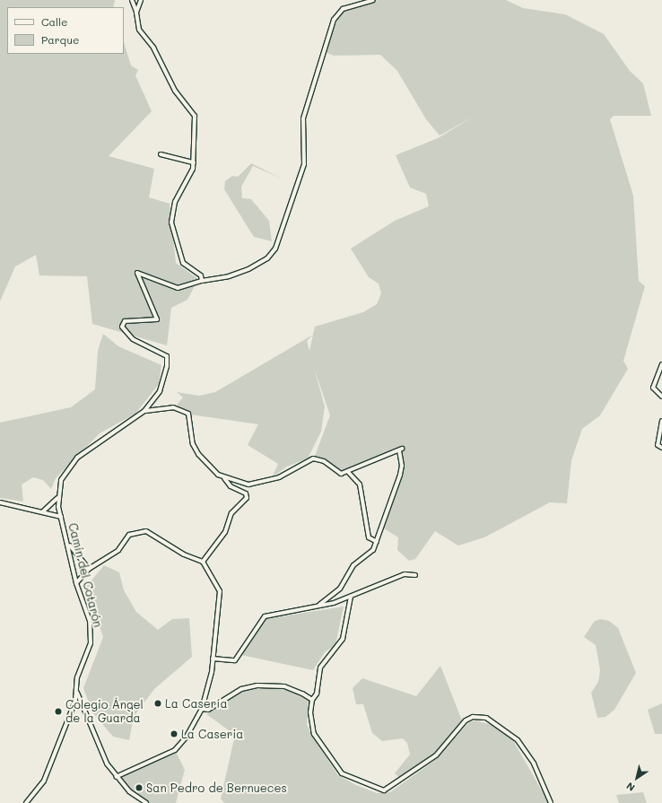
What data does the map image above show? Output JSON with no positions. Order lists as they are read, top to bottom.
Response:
{
  "streets": {
    "street": ["Camín del Cotarón"]
  },
  "places": [
    "La Casería",
    "Colegio Ángel de la Guarda",
    "La Caseria",
    "San Pedro de Bernueces"
  ],
  "legend": ["Calle", "Parque"],
  "north": "bottom left"
}
